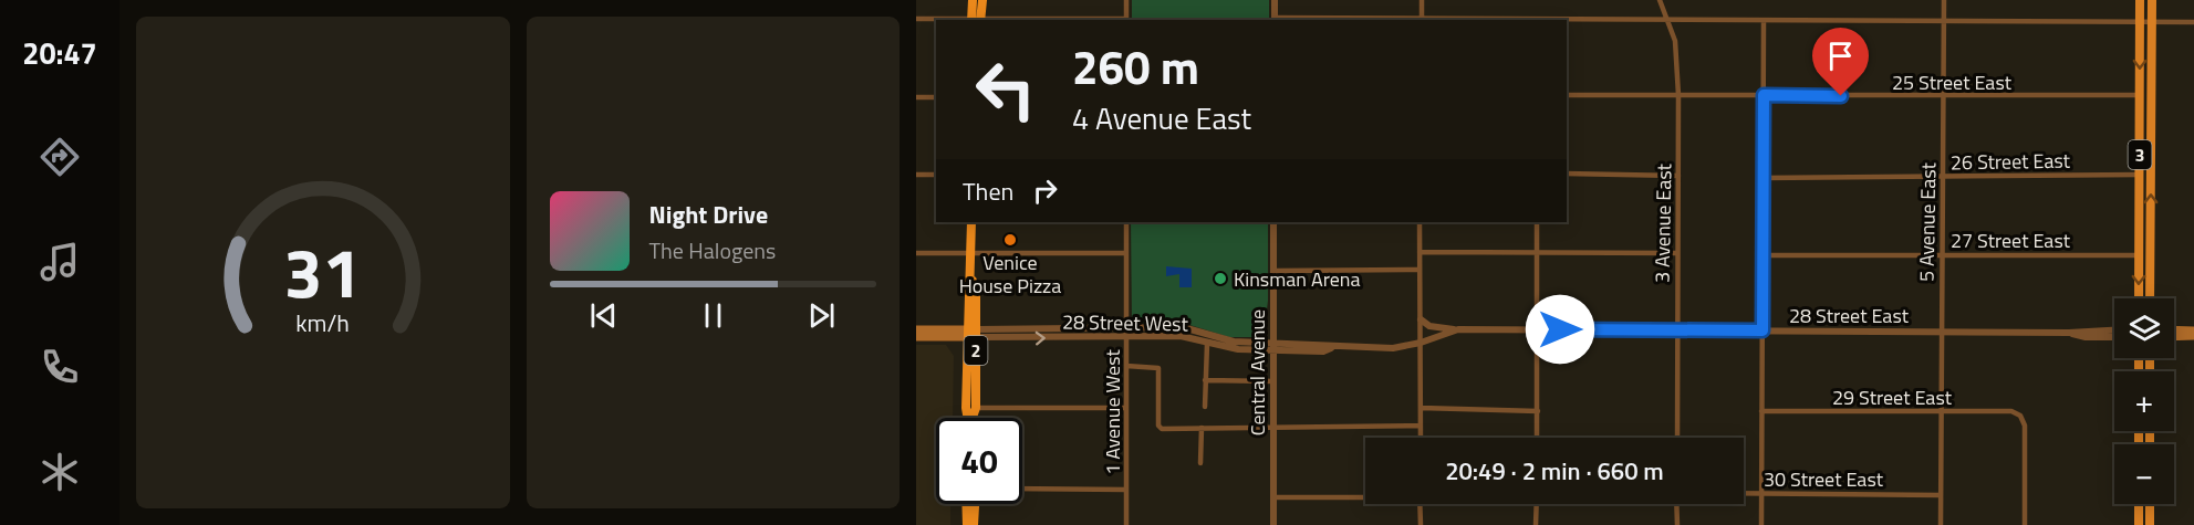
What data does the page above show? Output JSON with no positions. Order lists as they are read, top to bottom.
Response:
{
  "streets": {
    "highway": ["2"],
    "main road": ["3", "28 Street West"],
    "street": [
      "25 Street East",
      "26 Street East",
      "5 Avenue East",
      "3 Avenue East",
      "27 Street East",
      "28 Street East",
      "Central Avenue",
      "29 Street East",
      "1 Avenue West",
      "30 Street East"
    ]
  },
  "crossings": [
    ["25 Street East", "3"],
    ["25 Street East", "5 Avenue East"],
    ["25 Street East", "3 Avenue East"],
    ["3", "26 Street East"],
    ["3", "27 Street East"],
    ["26 Street East", "5 Avenue East"],
    ["5 Avenue East", "27 Street East"],
    ["5 Avenue East", "28 Street East"],
    ["5 Avenue East", "29 Street East"],
    ["5 Avenue East", "30 Street East"],
    ["3 Avenue East", "28 Street East"],
    ["28 Street East", "28 Street West"],
    ["28 Street East", "Central Avenue"],
    ["28 Street West", "2"],
    ["28 Street West", "Central Avenue"],
    ["28 Street West", "1 Avenue West"]
  ],
  "places": ["Venice House Pizza", "Kinsman Arena"],
  "page": {
    "tabs": "20:47",
    "turn": ["260 m", "4 Avenue East"],
    "then": "Then",
    "song": ["Night Drive", "The Halogens"],
    "map_buttons": ["+", "−"],
    "limit": "40",
    "trip": "20:49 · 2 min · 660 m",
    "gauge": ["31", "km/h"]
  }
}
